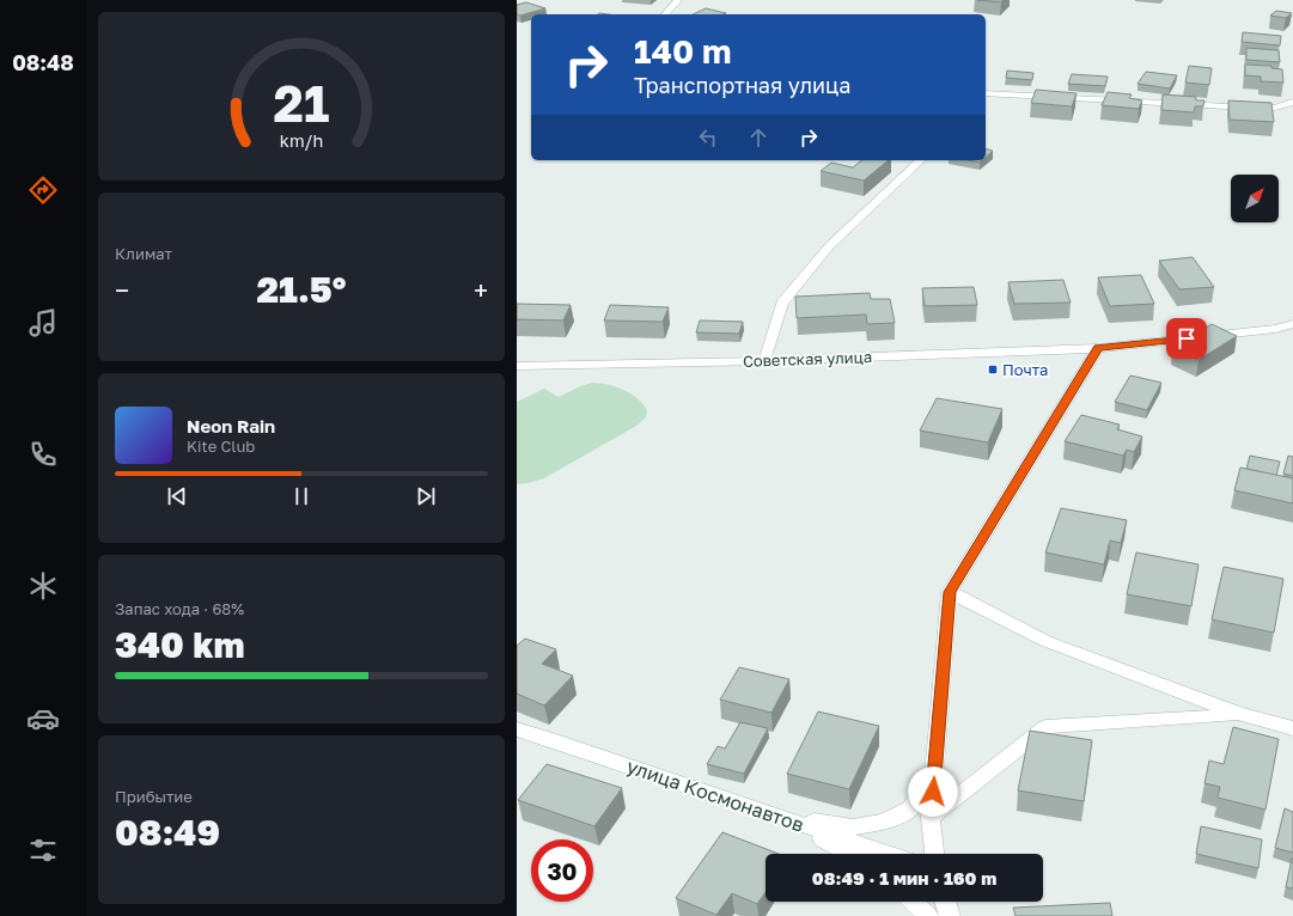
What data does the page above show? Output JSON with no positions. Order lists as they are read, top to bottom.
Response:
{
  "streets": {
    "street": ["Советская улица", "улица Космонавтов"]
  },
  "places": {
    "transit": ["Почта"]
  },
  "north": "top right",
  "page": {
    "tabs": "08:48",
    "turn": ["140 m", "Транспортная улица"],
    "tile": [
      "Климат",
      ["Запас хода · 68%", "340 km"],
      ["Прибытие", "08:49"]
    ],
    "heat": ["−", "21.5°", "+"],
    "song": ["Neon Rain", "Kite Club"],
    "limit": "30",
    "trip": "08:49 · 1 мин · 160 m",
    "gauge": ["21", "km/h"]
  }
}
